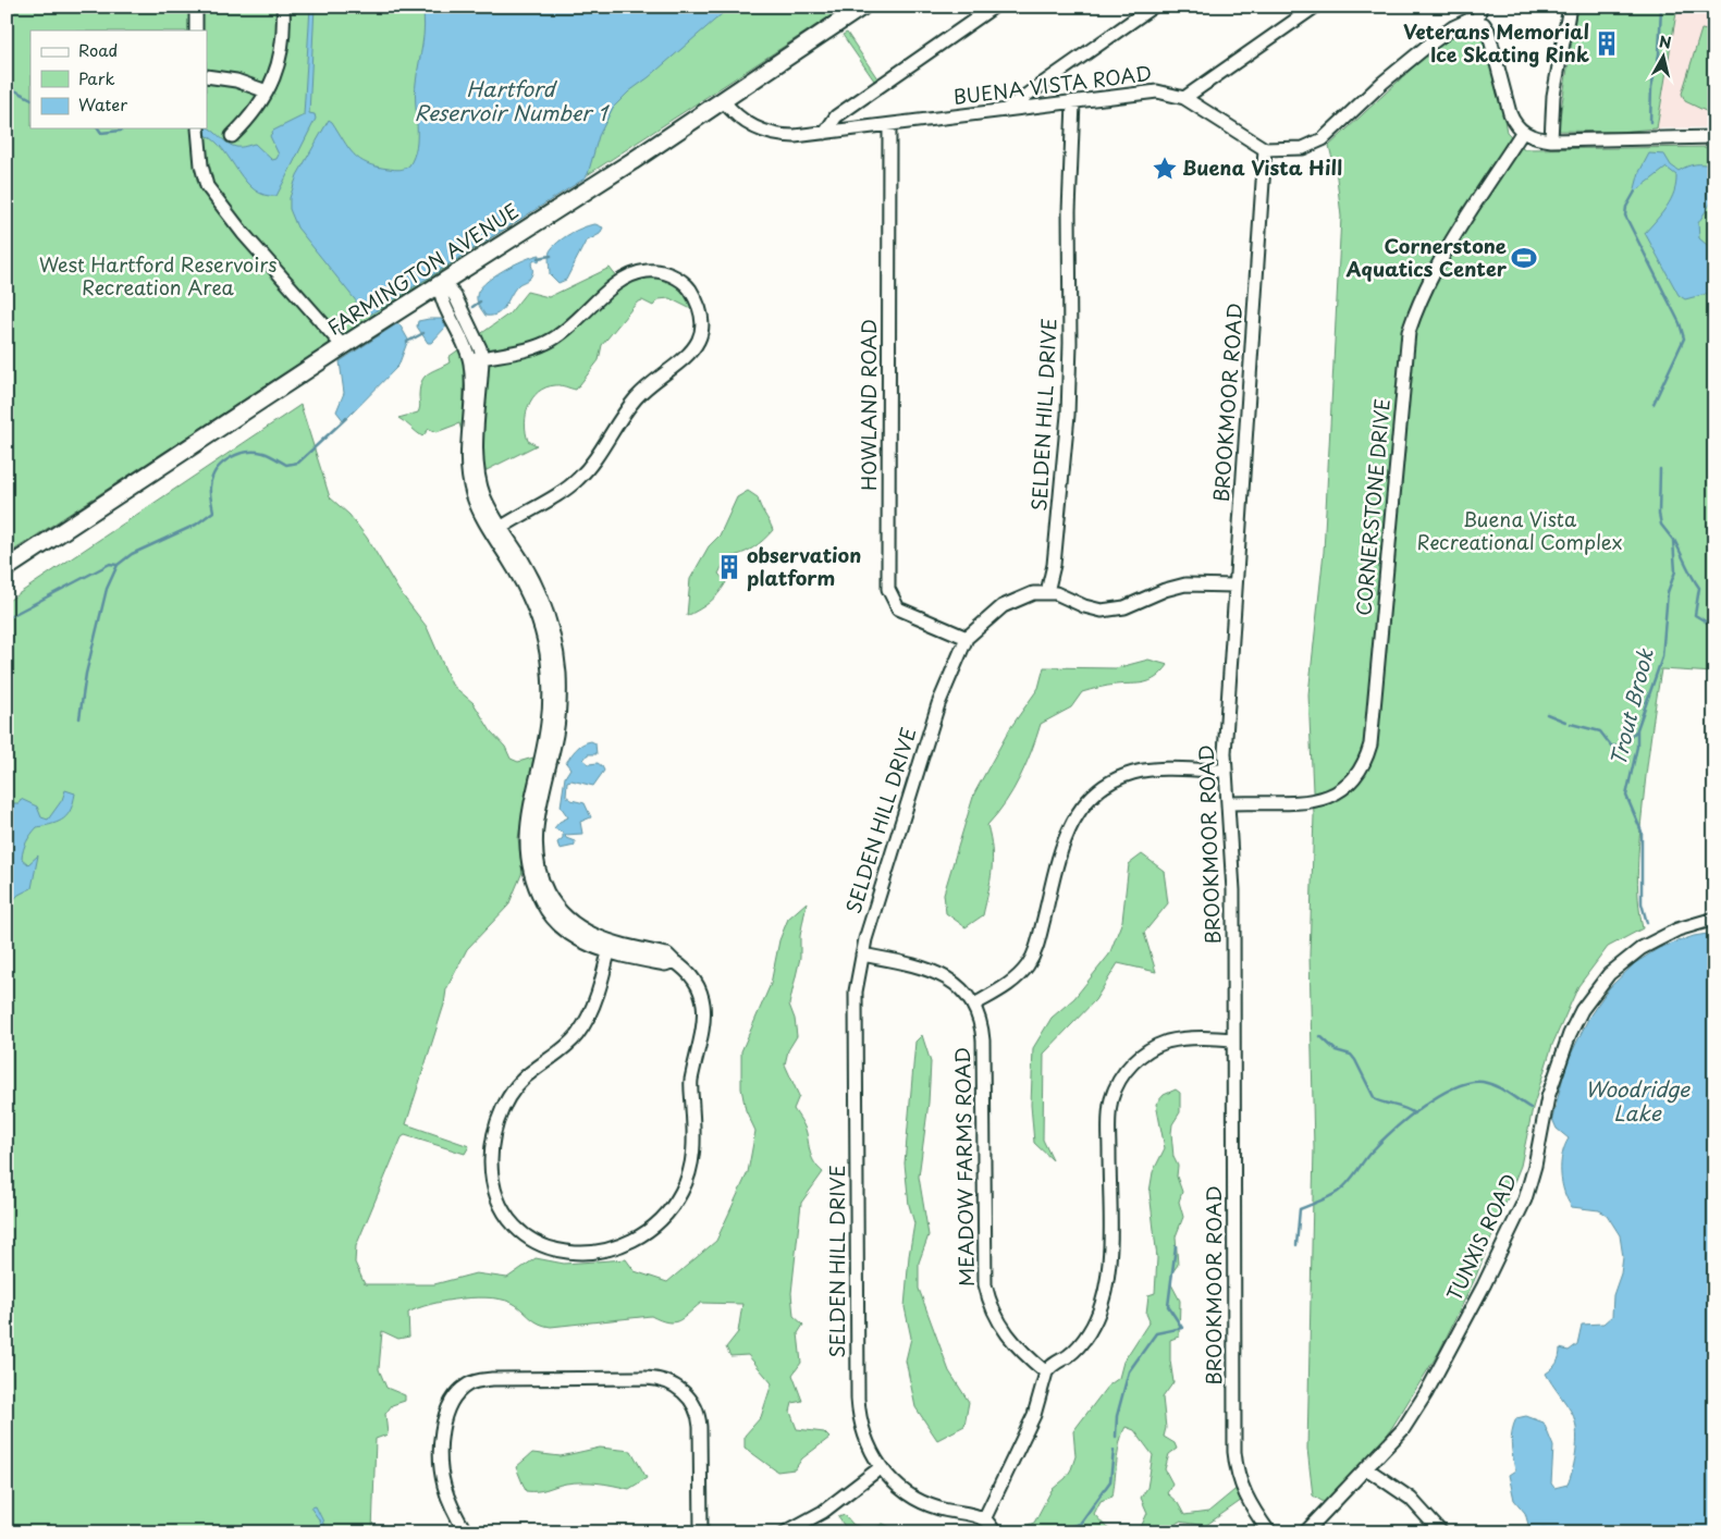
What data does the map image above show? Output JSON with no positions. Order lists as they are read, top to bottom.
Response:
{
  "streets": {
    "main road": ["FARMINGTON AVENUE"],
    "street": [
      "BUENA VISTA ROAD",
      "BROOKMOOR ROAD",
      "HOWLAND ROAD",
      "SELDEN HILL DRIVE",
      "CORNERSTONE DRIVE",
      "MEADOW FARMS ROAD",
      "TUNXIS ROAD"
    ]
  },
  "crossings": [
    ["BUENA VISTA ROAD", "FARMINGTON AVENUE"],
    ["BUENA VISTA ROAD", "BROOKMOOR ROAD"],
    ["BUENA VISTA ROAD", "HOWLAND ROAD"],
    ["BUENA VISTA ROAD", "SELDEN HILL DRIVE"],
    ["BROOKMOOR ROAD", "CORNERSTONE DRIVE"],
    ["HOWLAND ROAD", "SELDEN HILL DRIVE"],
    ["SELDEN HILL DRIVE", "MEADOW FARMS ROAD"]
  ],
  "water": ["Hartford Reservoir Number 1", "Trout Brook", "Woodridge Lake"],
  "parks": ["West Hartford Reservoirs Recreation Area", "Buena Vista Recreational Complex"],
  "places": {
    "building": ["Veterans Memorial Ice Skating Rink", "observation platform"],
    "place": ["Buena Vista Hill"],
    "sports": ["Cornerstone Aquatics Center"]
  },
  "legend": ["Road", "Park", "Water"],
  "north": "top"
}
